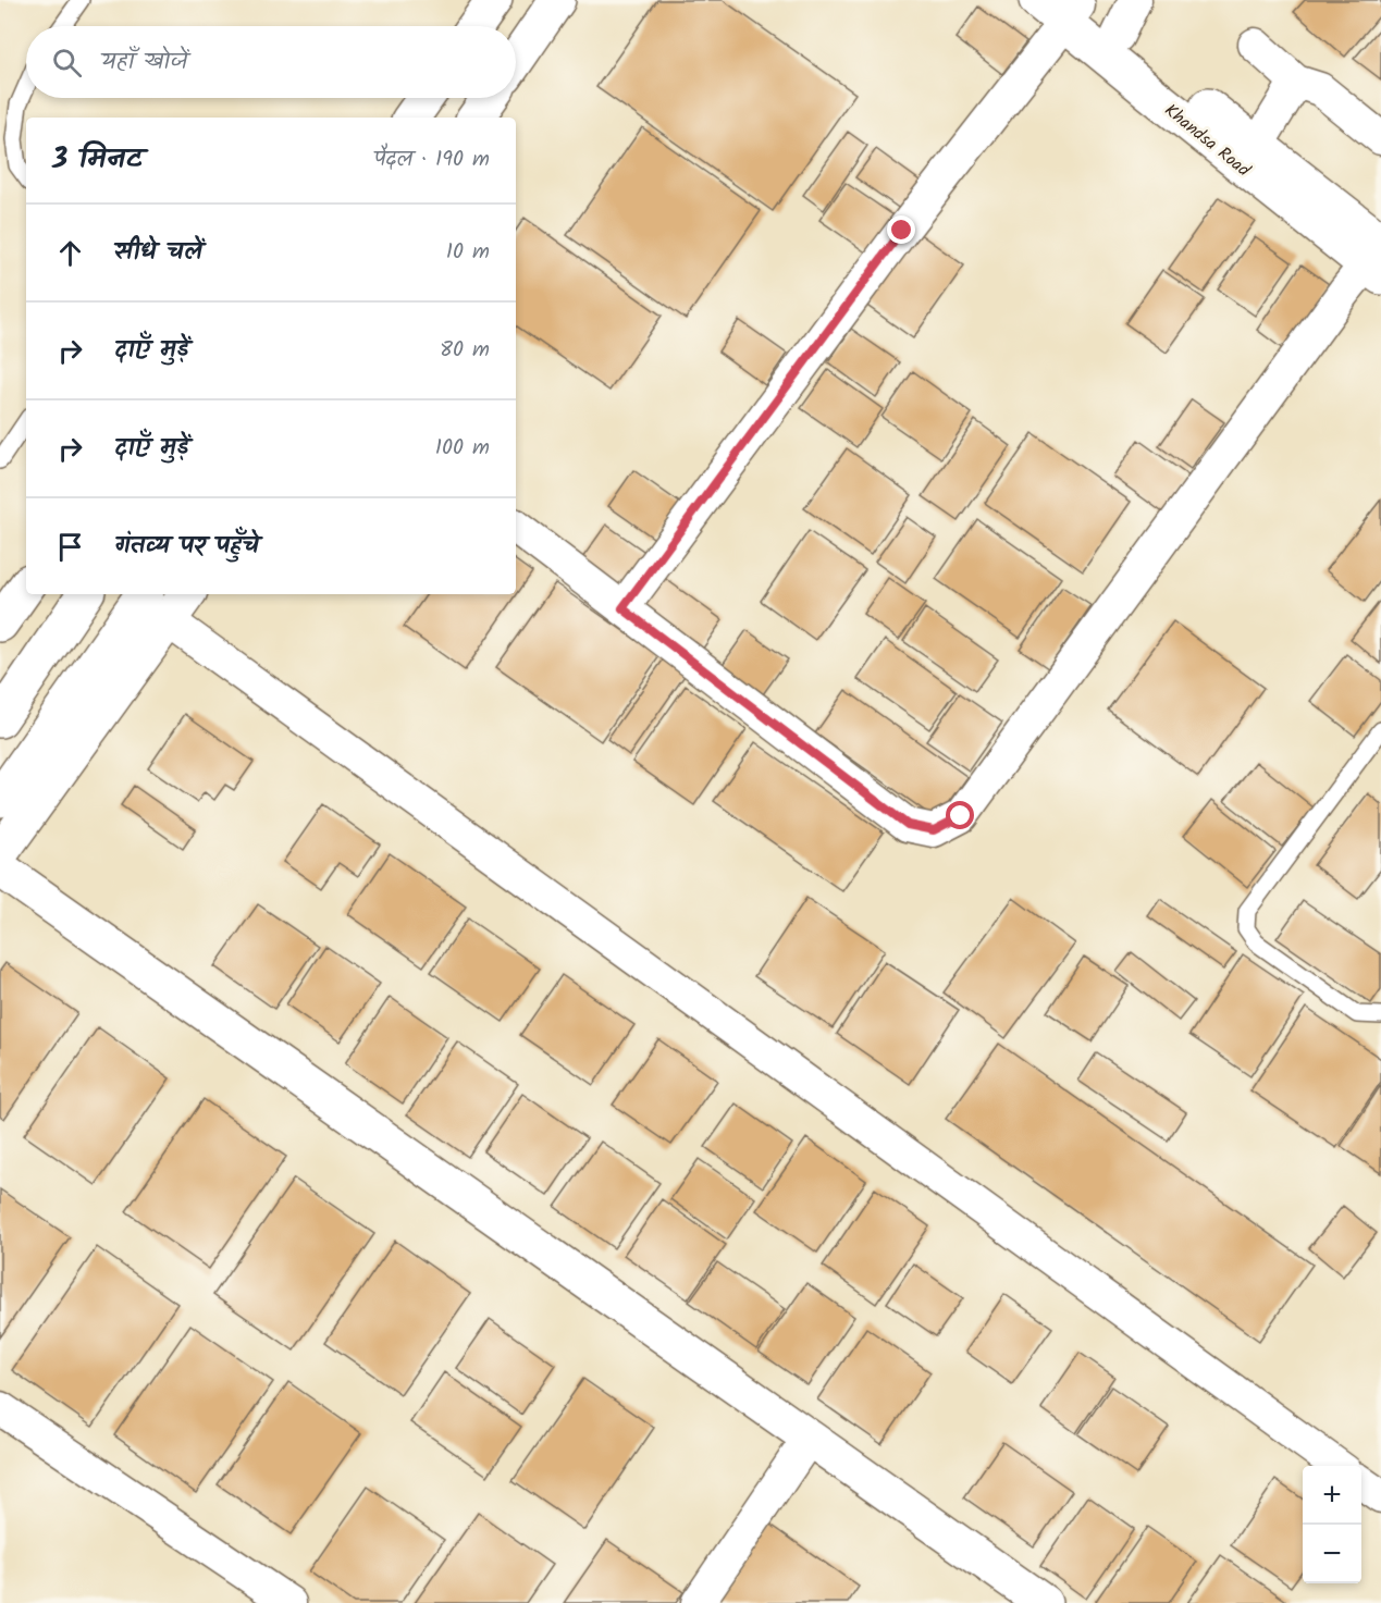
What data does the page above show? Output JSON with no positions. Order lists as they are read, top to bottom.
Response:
{
  "streets": {
    "main road": ["Khandsa Road"]
  },
  "page": {
    "search": "यहाँ खोजें",
    "heading": ["3 मिनट", "पैदल · 190 m"],
    "list": [
      ["सीधे चलें", "10 m"],
      ["दाएँ मुड़ें", "80 m"],
      ["दाएँ मुड़ें", "100 m"],
      "गंतव्य पर पहुँचे"
    ],
    "map_buttons": ["+", "−"]
  }
}
